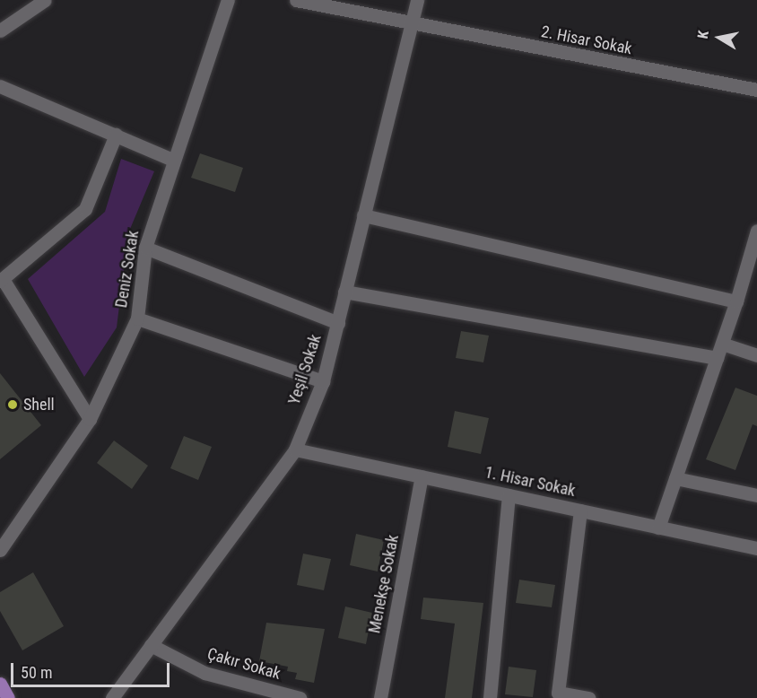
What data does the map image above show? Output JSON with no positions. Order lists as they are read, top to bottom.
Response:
{
  "streets": {
    "street": [
      "2. Hisar Sokak",
      "Deniz Sokak",
      "Yeşil Sokak",
      "1. Hisar Sokak",
      "Menekşe Sokak",
      "Çakır Sokak"
    ]
  },
  "crossings": [
    ["2. Hisar Sokak", "Yeşil Sokak"],
    ["Yeşil Sokak", "1. Hisar Sokak"],
    ["Yeşil Sokak", "Çakır Sokak"],
    ["1. Hisar Sokak", "Menekşe Sokak"]
  ],
  "places": ["Shell"],
  "scale_bar": "50 m",
  "north": "left"
}
